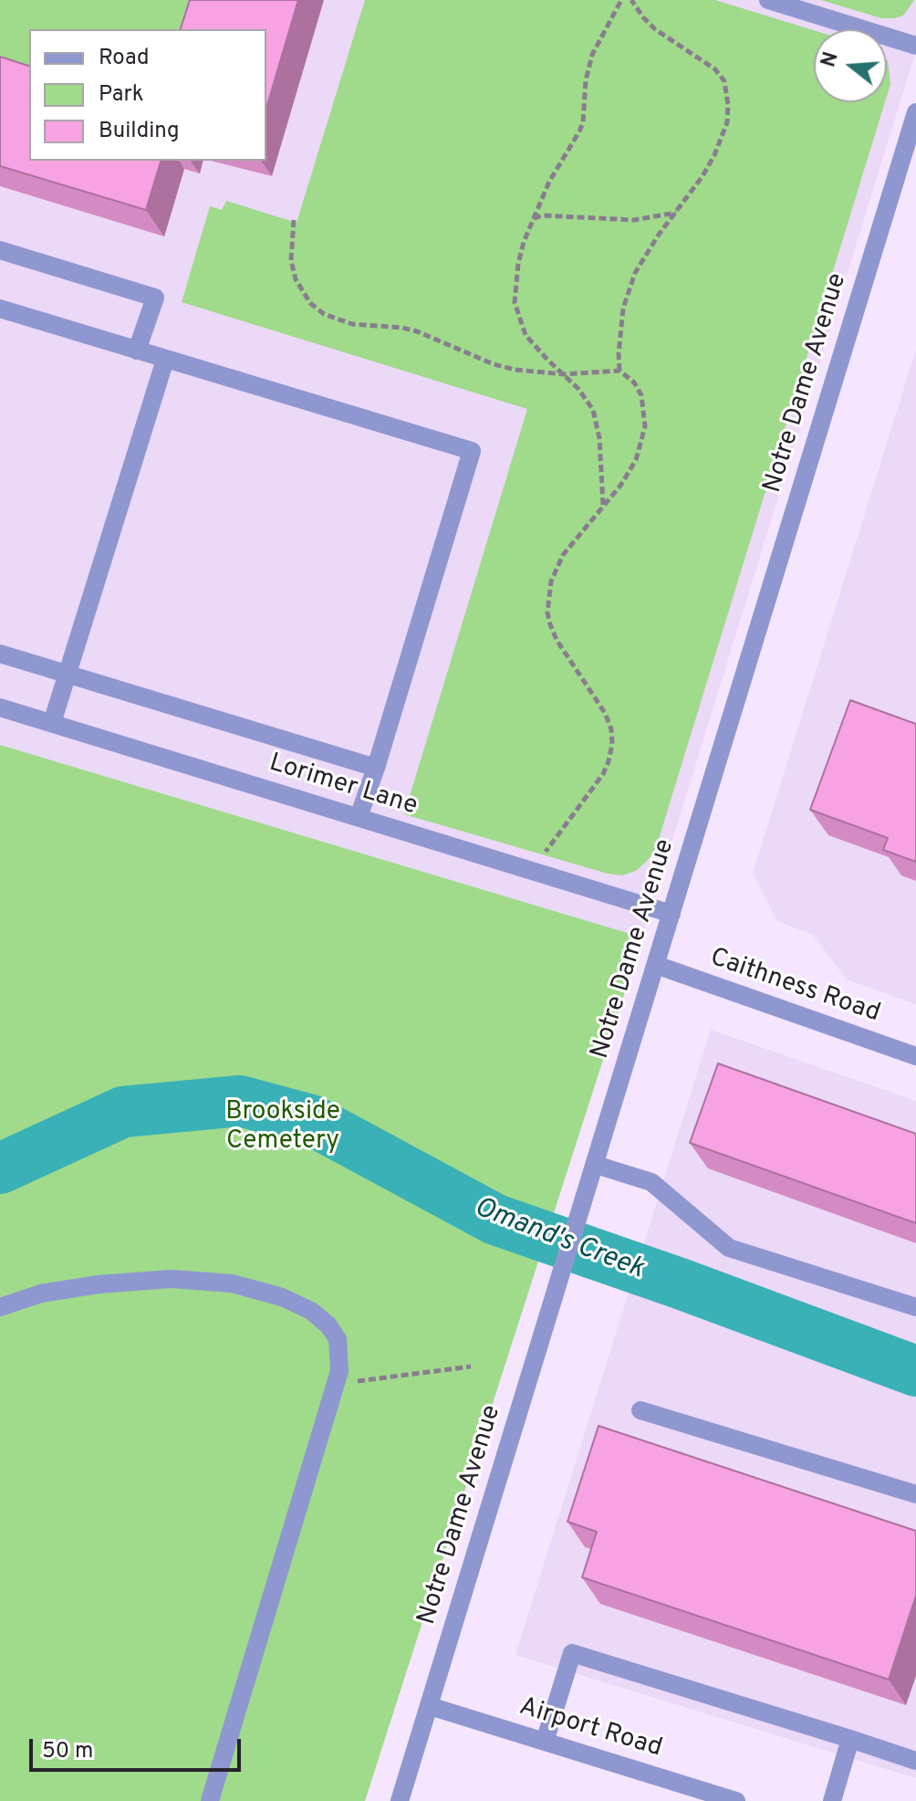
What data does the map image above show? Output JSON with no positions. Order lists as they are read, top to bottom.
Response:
{
  "streets": {
    "street": [
      "Notre Dame Avenue",
      "Lorimer Lane",
      "Caithness Road",
      "Airport Road"
    ]
  },
  "crossings": [
    ["Notre Dame Avenue", "Lorimer Lane"],
    ["Notre Dame Avenue", "Caithness Road"],
    ["Notre Dame Avenue", "Airport Road"]
  ],
  "water": ["Omand's Creek"],
  "parks": ["Brookside Cemetery"],
  "legend": ["Road", "Park", "Building"],
  "scale_bar": "50 m",
  "north": "left"
}
